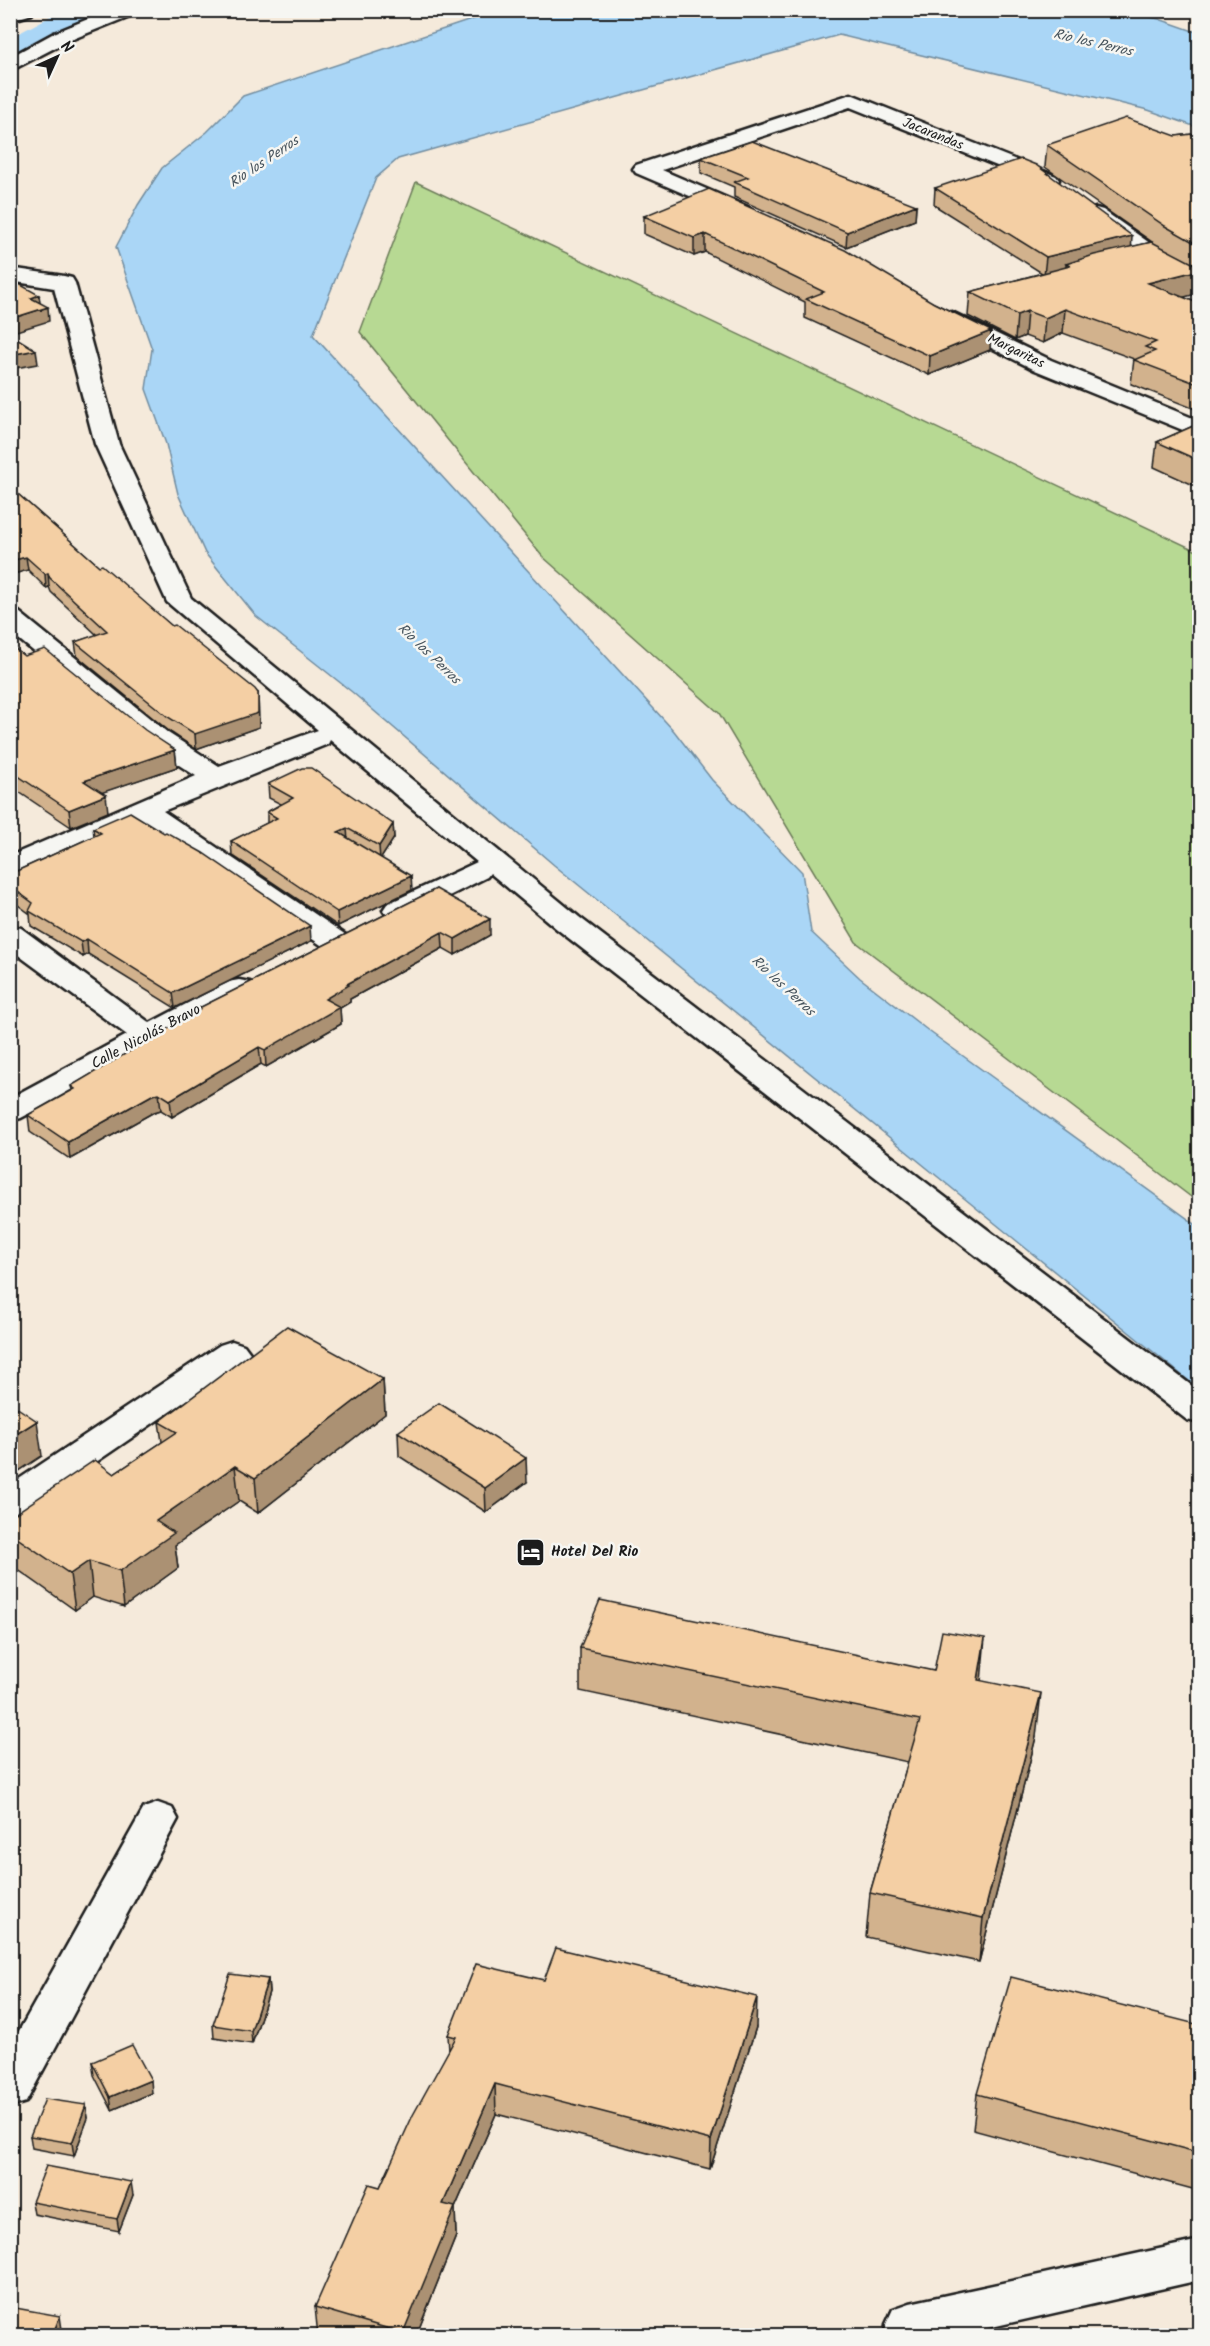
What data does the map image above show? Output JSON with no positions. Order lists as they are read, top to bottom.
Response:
{
  "streets": {
    "street": ["Jacarandas", "Margaritas", "Calle Nicolás Bravo"]
  },
  "water": ["Rio los Perros"],
  "places": {
    "hotel": ["Hotel Del Rio"]
  },
  "north": "top right"
}
